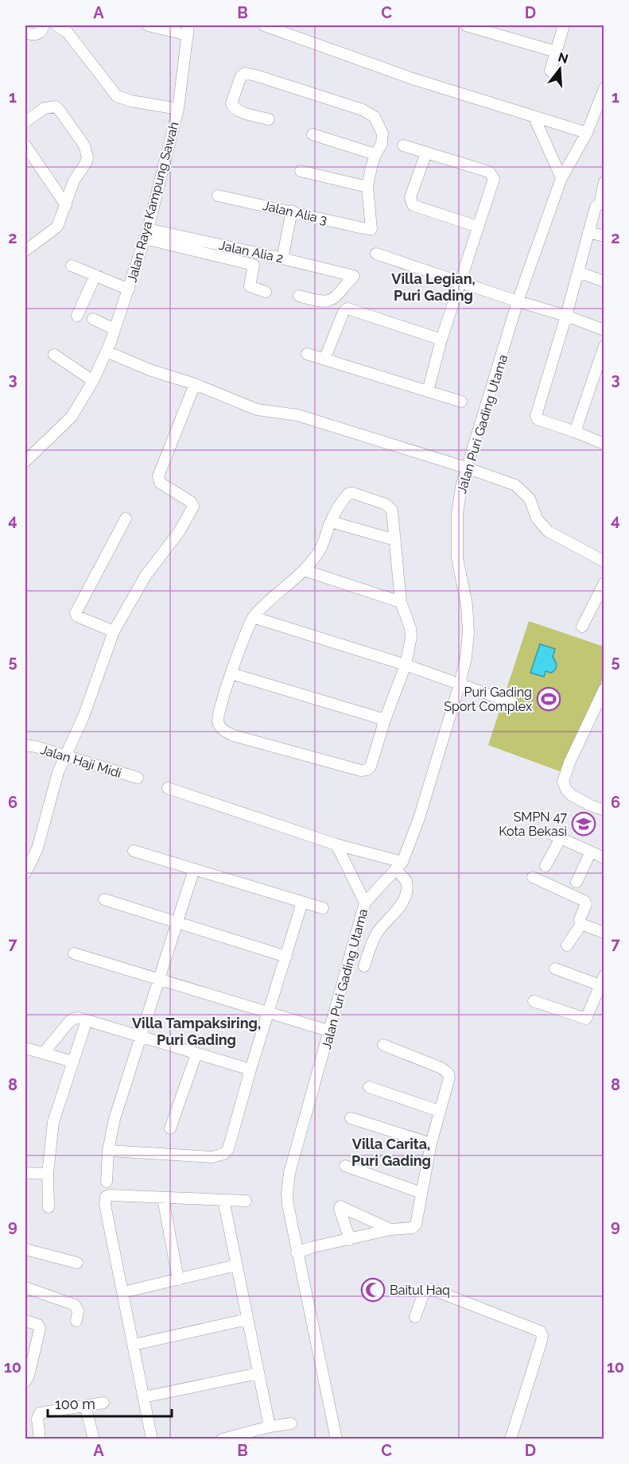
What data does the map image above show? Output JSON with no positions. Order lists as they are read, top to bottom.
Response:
{
  "streets": {
    "street": [
      "Jalan Raya Kampung Sawah",
      "Jalan Alia 3",
      "Jalan Alia 2",
      "Jalan Puri Gading Utama",
      "Jalan Haji Midi"
    ]
  },
  "crossings": [
    ["Jalan Raya Kampung Sawah", "Jalan Alia 2"]
  ],
  "districts": ["Villa Legian, Puri Gading", "Villa Tampaksiring, Puri Gading", "Villa Carita, Puri Gading"],
  "places": {
    "sports": ["Puri Gading Sport Complex"],
    "school or university": ["SMPN 47 Kota Bekasi"],
    "mosque": ["Baitul Haq"]
  },
  "scale_bar": "100 m",
  "north": "top",
  "grid": {
    "columns": [
      "A",
      "B",
      "C",
      "D"
    ],
    "rows": [
      "1",
      "2",
      "3",
      "4",
      "5",
      "6",
      "7",
      "8",
      "9",
      "10"
    ]
  }
}
